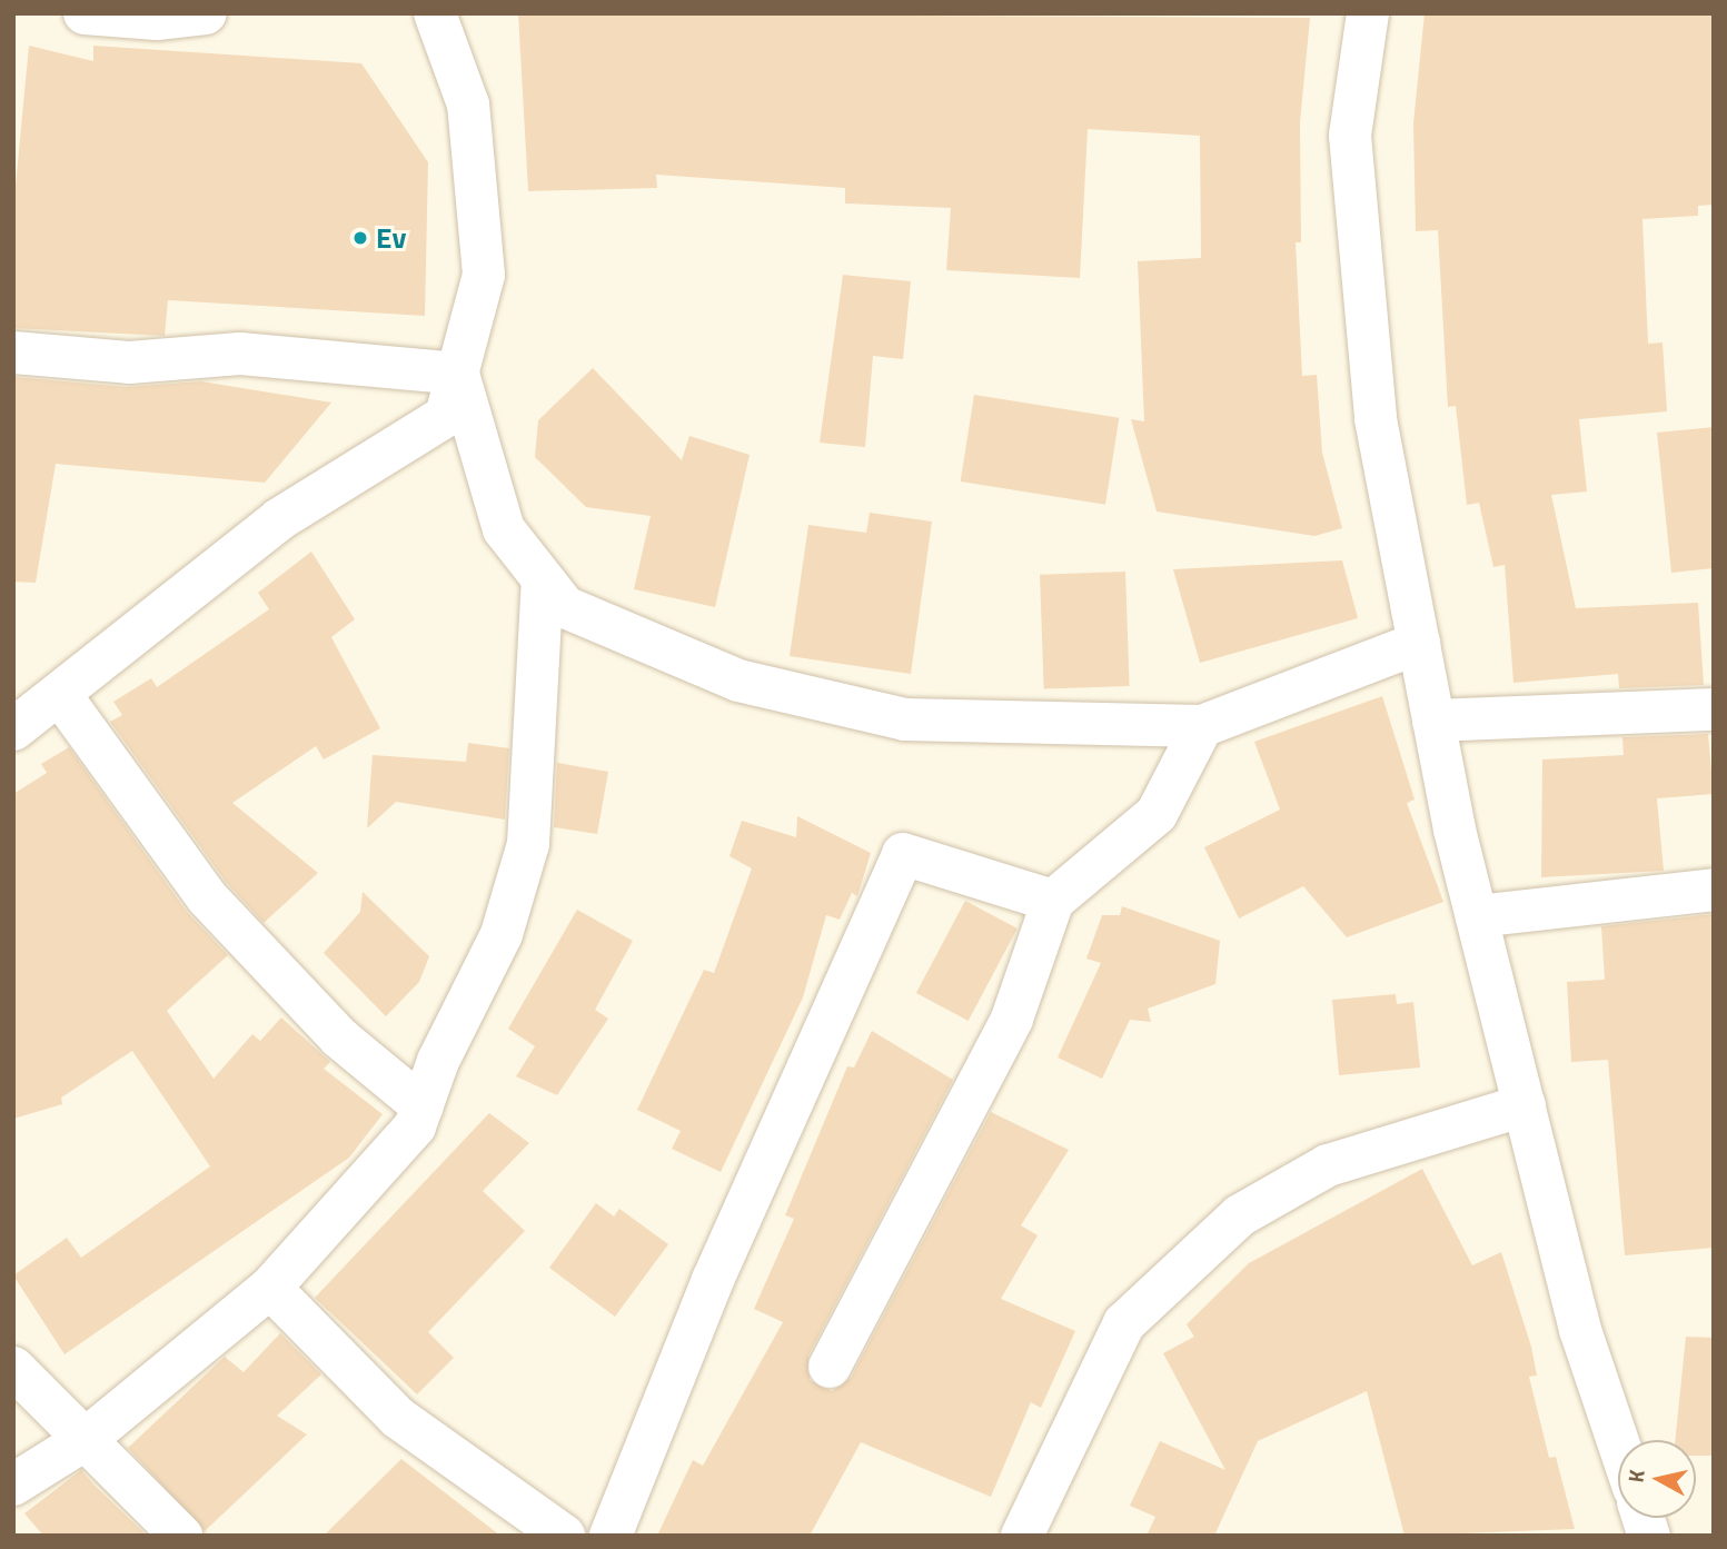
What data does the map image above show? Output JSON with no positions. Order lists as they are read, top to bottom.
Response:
{
  "places": ["Ev"],
  "north": "left"
}
